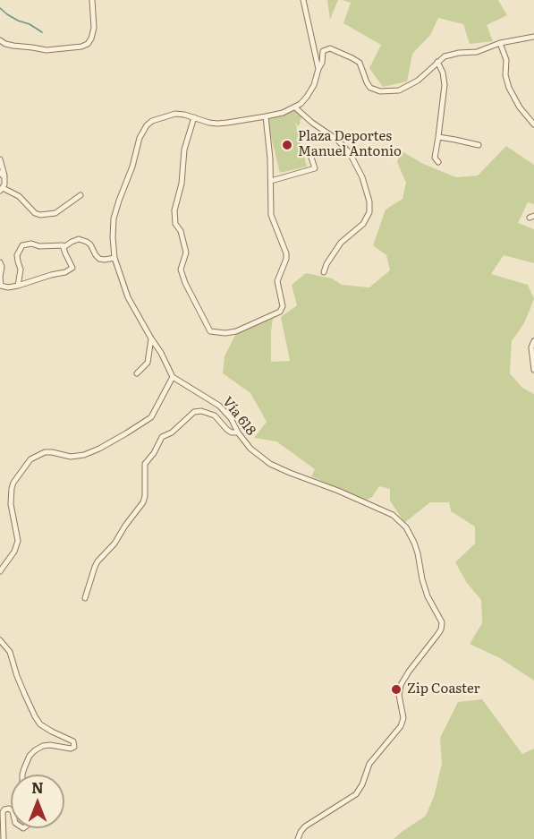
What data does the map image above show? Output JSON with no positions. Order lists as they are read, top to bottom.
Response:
{
  "streets": {
    "street": ["Vía 618"]
  },
  "places": ["Plaza Deportes Manuel Antonio", "Zip Coaster"],
  "north": "top"
}
